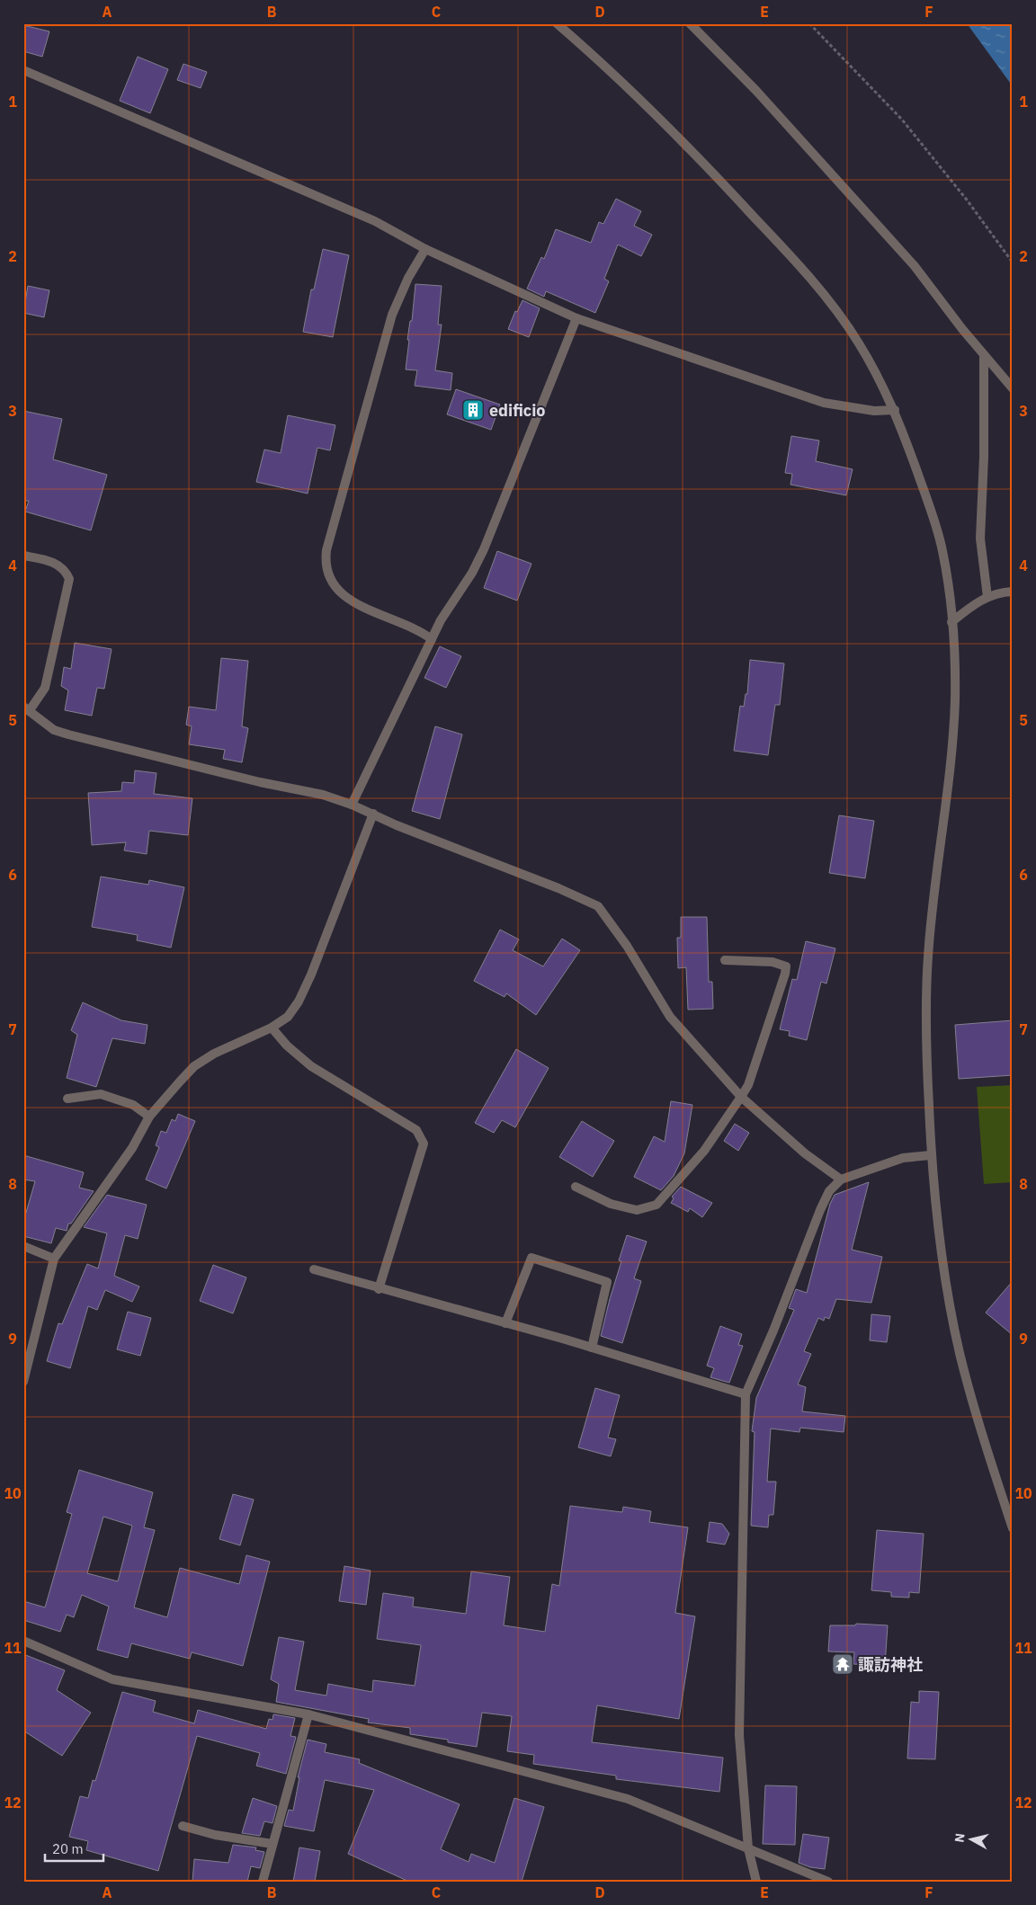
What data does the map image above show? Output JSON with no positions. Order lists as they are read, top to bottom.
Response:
{
  "places": {
    "building": ["edificio"],
    "temple": ["諏訪神社"]
  },
  "scale_bar": "20 m",
  "north": "left",
  "grid": {
    "columns": [
      "A",
      "B",
      "C",
      "D",
      "E",
      "F"
    ],
    "rows": [
      "1",
      "2",
      "3",
      "4",
      "5",
      "6",
      "7",
      "8",
      "9",
      "10",
      "11",
      "12"
    ]
  }
}
